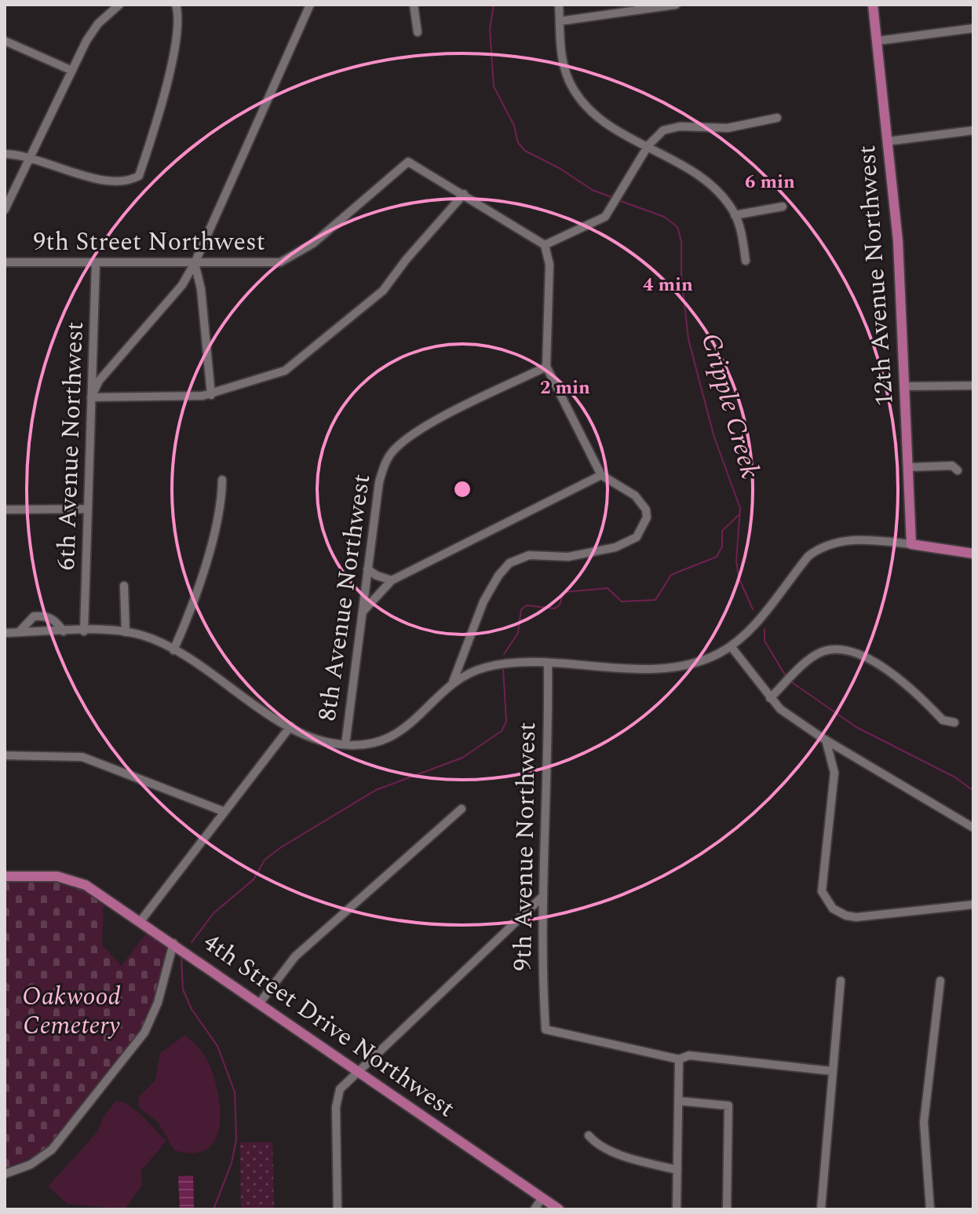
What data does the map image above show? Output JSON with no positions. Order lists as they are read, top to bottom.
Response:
{
  "streets": {
    "main road": ["12th Avenue Northwest", "4th Street Drive Northwest"],
    "street": [
      "9th Street Northwest",
      "6th Avenue Northwest",
      "8th Avenue Northwest",
      "9th Avenue Northwest"
    ]
  },
  "crossings": [
    ["9th Street Northwest", "6th Avenue Northwest"]
  ],
  "water": ["Cripple Creek"],
  "parks": ["Oakwood Cemetery"],
  "rings": ["6 min", "4 min", "2 min"]
}
